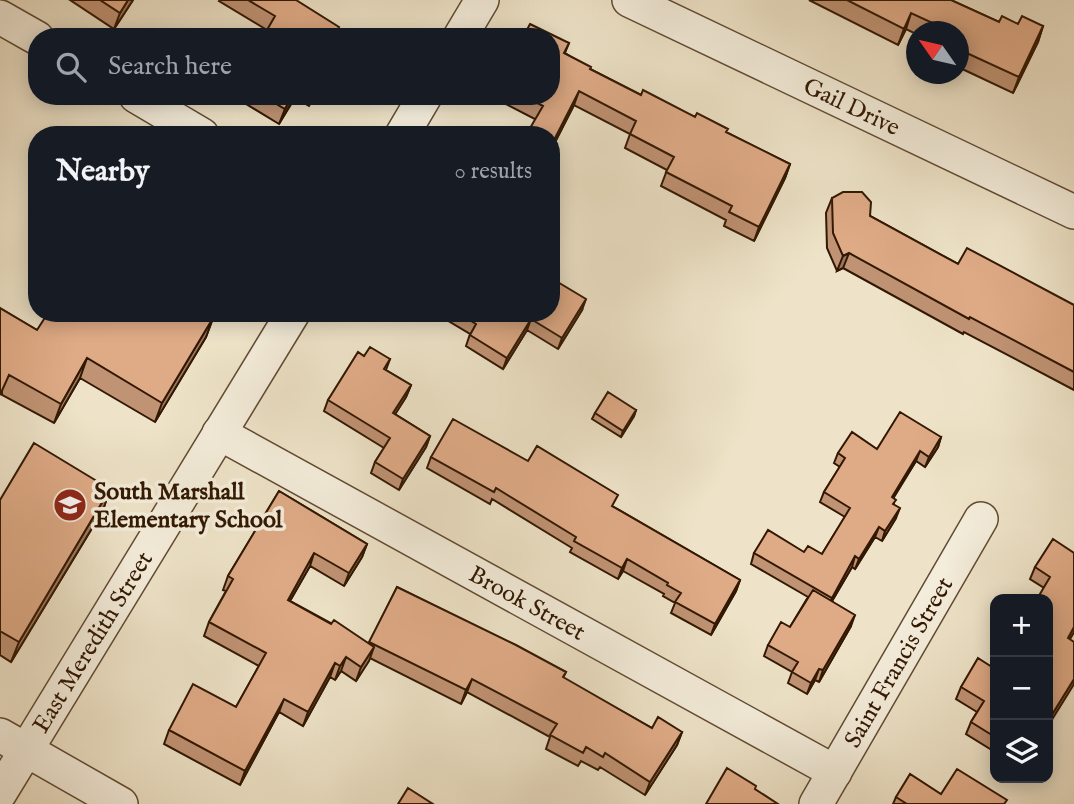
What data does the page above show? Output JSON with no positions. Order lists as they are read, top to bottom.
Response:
{
  "streets": {
    "street": [
      "Gail Drive",
      "Brook Street",
      "East Meredith Street",
      "Saint Francis Street"
    ]
  },
  "crossings": [
    ["Brook Street", "East Meredith Street"],
    ["Brook Street", "Saint Francis Street"]
  ],
  "places": {
    "school or university": ["South Marshall Elementary School"]
  },
  "north": "top left",
  "page": {
    "search": "Search here",
    "heading": ["Nearby", "0 results"],
    "map_buttons": ["+", "−"]
  }
}
